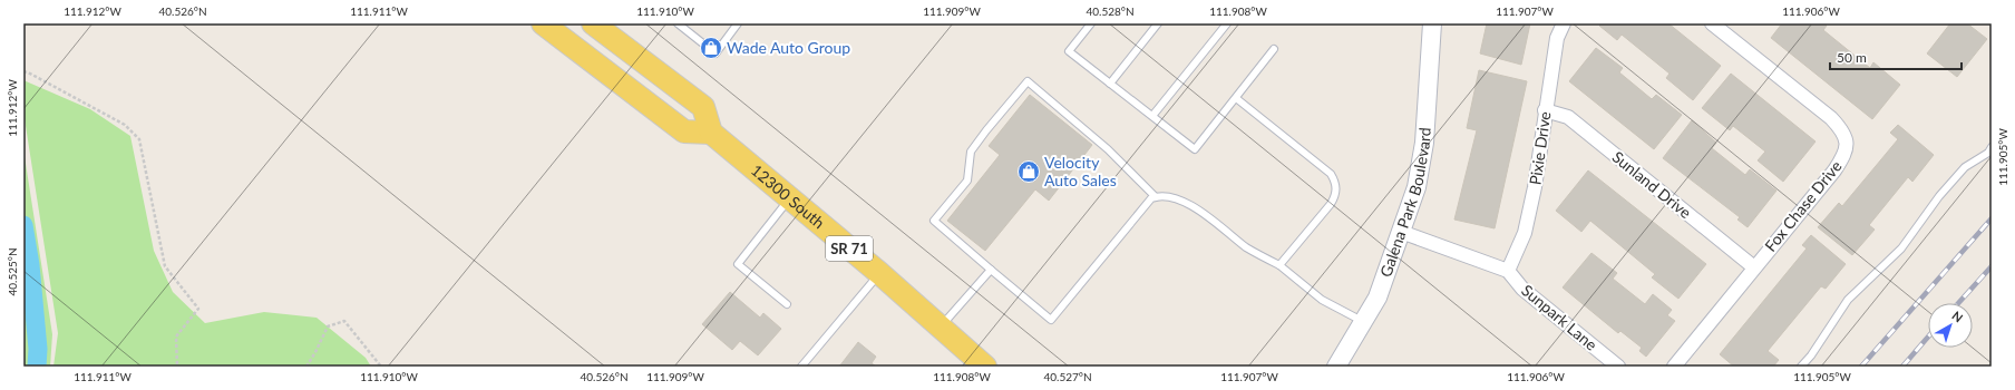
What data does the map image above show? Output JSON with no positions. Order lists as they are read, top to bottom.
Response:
{
  "streets": {
    "main road": ["12300 South", "SR 71"],
    "street": [
      "Pixie Drive",
      "Sunland Drive",
      "Galena Park Boulevard",
      "Fox Chase Drive",
      "Sunpark Lane"
    ]
  },
  "crossings": [
    ["Pixie Drive", "Sunland Drive"],
    ["Pixie Drive", "Sunpark Lane"],
    ["Sunland Drive", "Fox Chase Drive"],
    ["Galena Park Boulevard", "Sunpark Lane"]
  ],
  "places": {
    "shop": ["Wade Auto Group", "Velocity Auto Sales"]
  },
  "scale_bar": "50 m",
  "north": "top right",
  "coordinates": [
    "111.912°W",
    "40.526°N",
    "111.911°W",
    "111.910°W",
    "111.909°W",
    "40.528°N",
    "111.908°W",
    "111.907°W",
    "111.906°W",
    "111.905°W",
    "40.525°N",
    "40.527°N"
  ]
}
